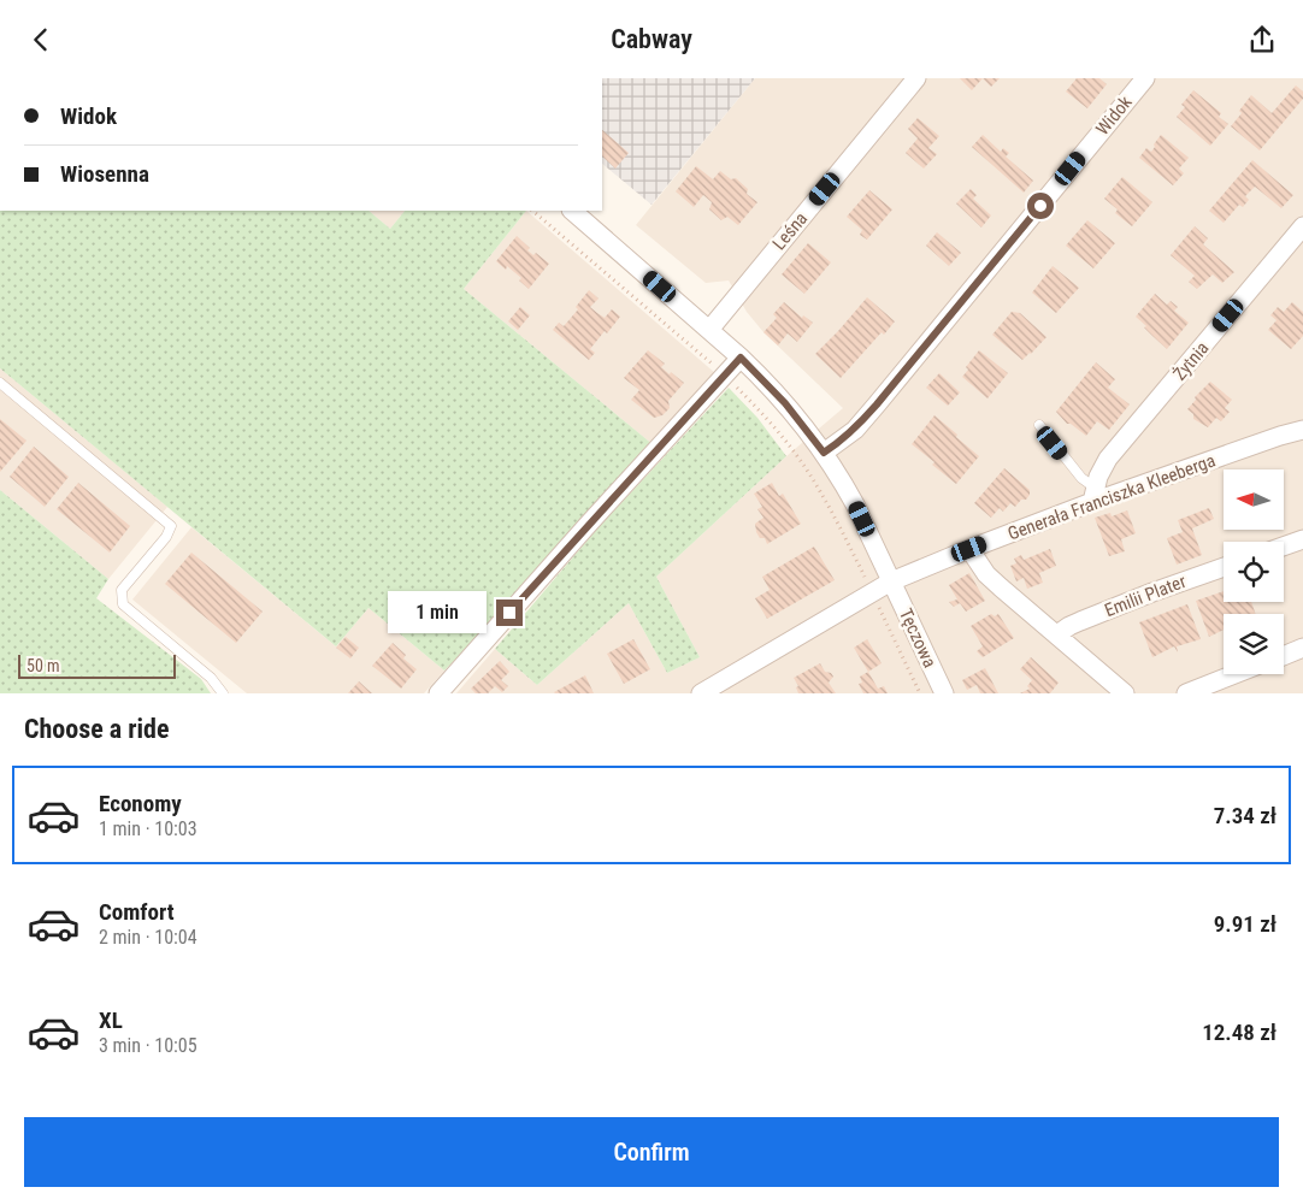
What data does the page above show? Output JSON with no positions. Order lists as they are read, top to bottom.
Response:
{
  "streets": {
    "street": [
      "Widok",
      "Leśna",
      "Żytnia",
      "Generała Franciszka Kleeberga",
      "Emilii Plater",
      "Tęczowa"
    ]
  },
  "crossings": [
    ["Widok", "Tęczowa"],
    ["Leśna", "Tęczowa"],
    ["Żytnia", "Generała Franciszka Kleeberga"],
    ["Generała Franciszka Kleeberga", "Tęczowa"]
  ],
  "scale_bar": "50 m",
  "north": "left",
  "page": {
    "header": "Cabway",
    "banner": ["Widok", "Wiosenna"],
    "bubble": "1 min",
    "scale": "50 m",
    "heading": "Choose a ride",
    "list": [
      {
        "name": "Economy",
        "note": "1 min · 10:03",
        "value": "7.34 zł"
      },
      {
        "name": "Comfort",
        "note": "2 min · 10:04",
        "value": "9.91 zł"
      },
      {
        "name": "XL",
        "note": "3 min · 10:05",
        "value": "12.48 zł"
      }
    ],
    "buttons": "Confirm"
  }
}
